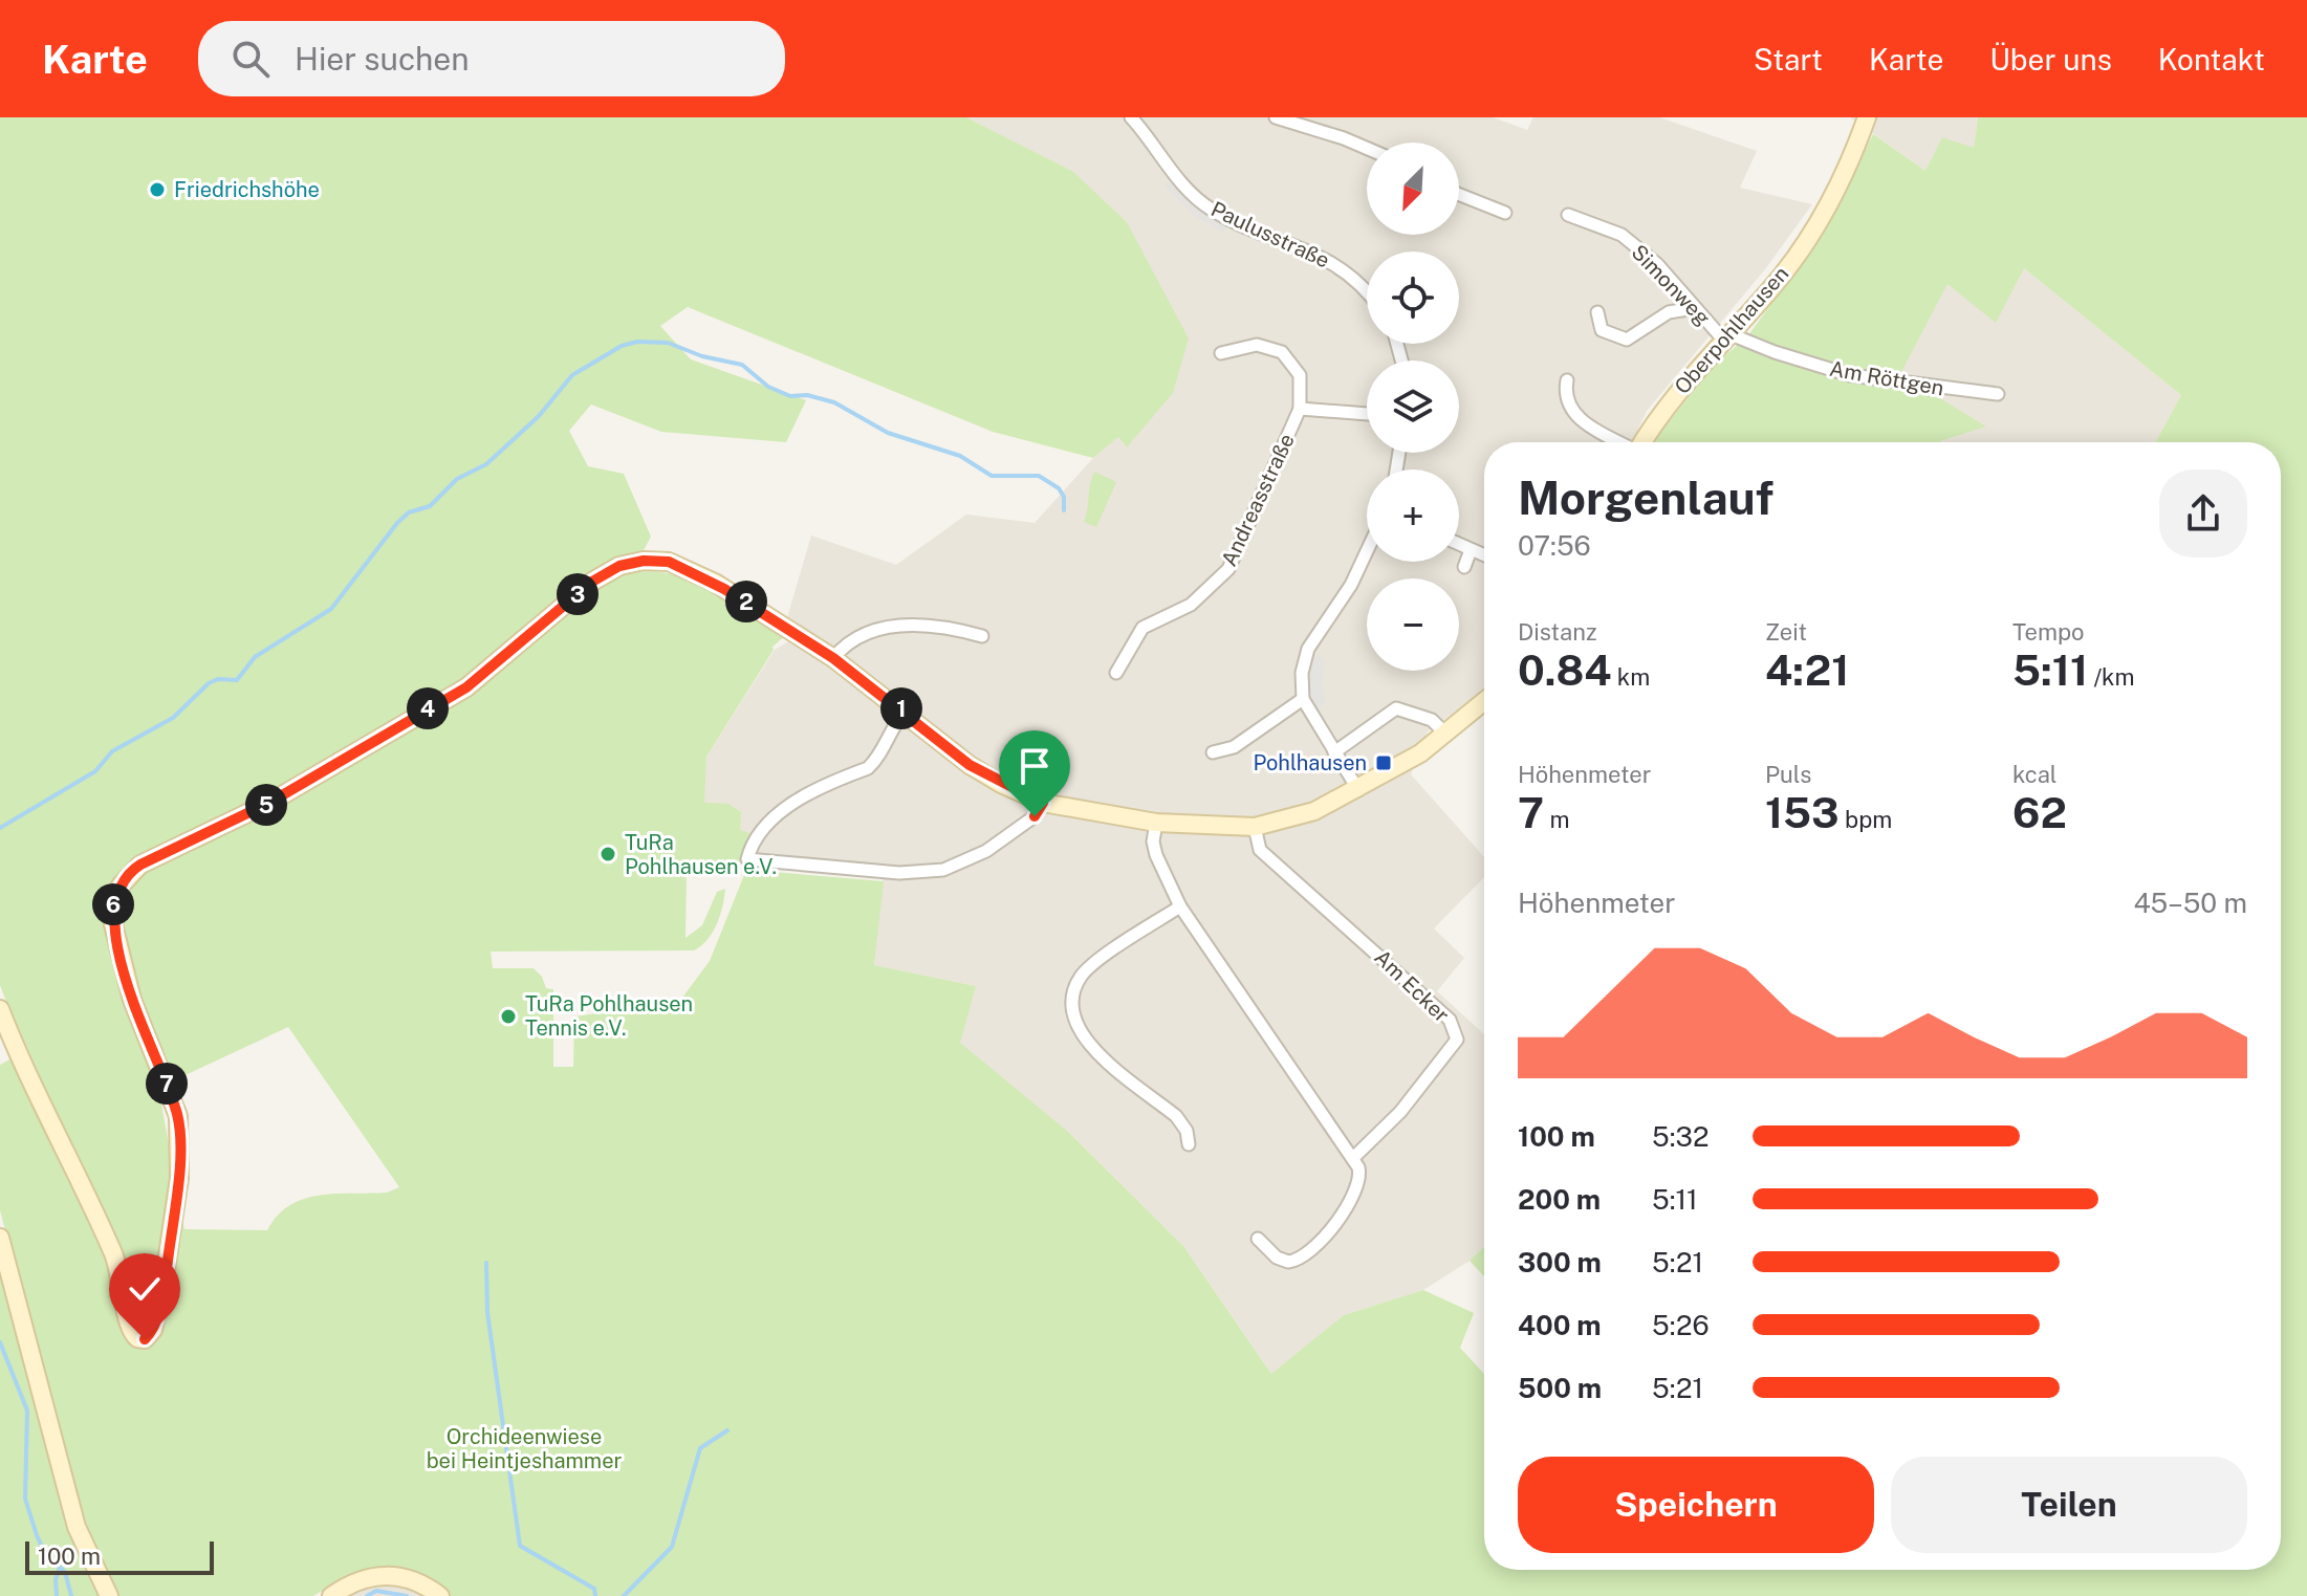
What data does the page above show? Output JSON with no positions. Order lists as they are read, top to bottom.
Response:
{
  "streets": {
    "street": [
      "Paulusstraße",
      "Simonweg",
      "Oberpohlhausen",
      "Am Röttgen",
      "Andreasstraße",
      "Am Ecker"
    ]
  },
  "crossings": [
    ["Simonweg", "Oberpohlhausen"],
    ["Simonweg", "Am Röttgen"],
    ["Oberpohlhausen", "Am Röttgen"]
  ],
  "parks": ["Orchideenwiese bei Heintjeshammer"],
  "places": {
    "other": ["Friedrichshöhe", "TuRa Pohlhausen e.V.", "TuRa Pohlhausen Tennis e.V."],
    "transit": ["Pohlhausen"]
  },
  "scale_bar": "100 m",
  "north": "bottom left",
  "page": {
    "header": "Karte",
    "search": "Hier suchen",
    "nav": [
      "Start",
      "Karte",
      "Über uns",
      "Kontakt"
    ],
    "map_buttons": ["+", "−"],
    "heading": ["Morgenlauf", "07:56"],
    "pins": [
      "3",
      "2",
      "1",
      "4",
      "5",
      "6",
      "7"
    ],
    "stats": [
      ["Distanz", "0.84 km"],
      ["Zeit", "4:21"],
      ["Tempo", "5:11 /km"],
      ["Höhenmeter", "7 m"],
      ["Puls", "153 bpm"],
      ["kcal", "62"]
    ],
    "chart": ["Höhenmeter", "45–50 m"],
    "list": [
      {
        "name": "100 m",
        "note": "5:32"
      },
      {
        "name": "200 m",
        "note": "5:11"
      },
      {
        "name": "300 m",
        "note": "5:21"
      },
      {
        "name": "400 m",
        "note": "5:26"
      },
      {
        "name": "500 m",
        "note": "5:21"
      }
    ],
    "buttons": ["Speichern", "Teilen"],
    "scale": "100 m"
  }
}
